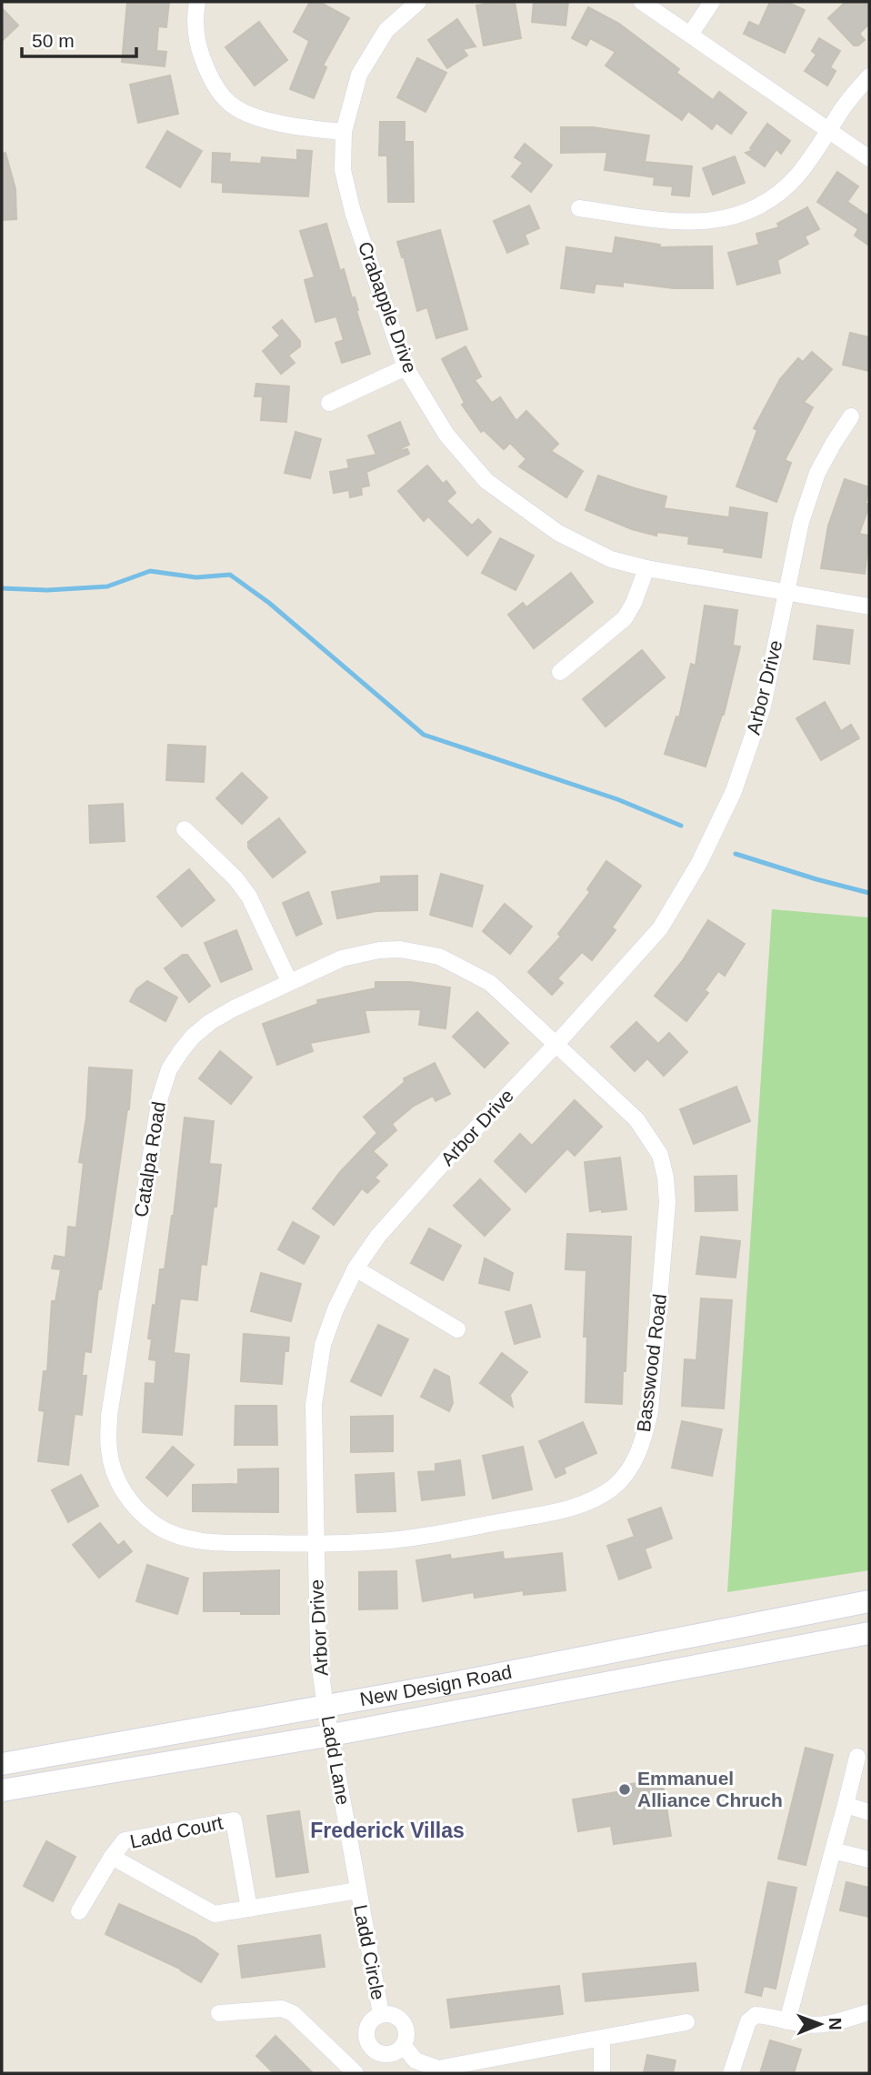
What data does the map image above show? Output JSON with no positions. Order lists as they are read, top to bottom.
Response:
{
  "streets": {
    "main road": ["New Design Road"],
    "street": [
      "Crabapple Drive",
      "Arbor Drive",
      "Catalpa Road",
      "Basswood Road",
      "Ladd Lane",
      "Ladd Court",
      "Ladd Circle"
    ]
  },
  "crossings": [
    ["Crabapple Drive", "Arbor Drive"],
    ["Arbor Drive", "Catalpa Road"],
    ["Arbor Drive", "Basswood Road"],
    ["Arbor Drive", "New Design Road"],
    ["Arbor Drive", "Ladd Lane"],
    ["Catalpa Road", "Basswood Road"],
    ["New Design Road", "Ladd Lane"],
    ["Ladd Lane", "Ladd Court"],
    ["Ladd Lane", "Ladd Circle"],
    ["Ladd Court", "Ladd Circle"]
  ],
  "districts": ["Frederick Villas"],
  "places": ["Emmanuel Alliance Chruch"],
  "scale_bar": "50 m",
  "north": "right"
}
